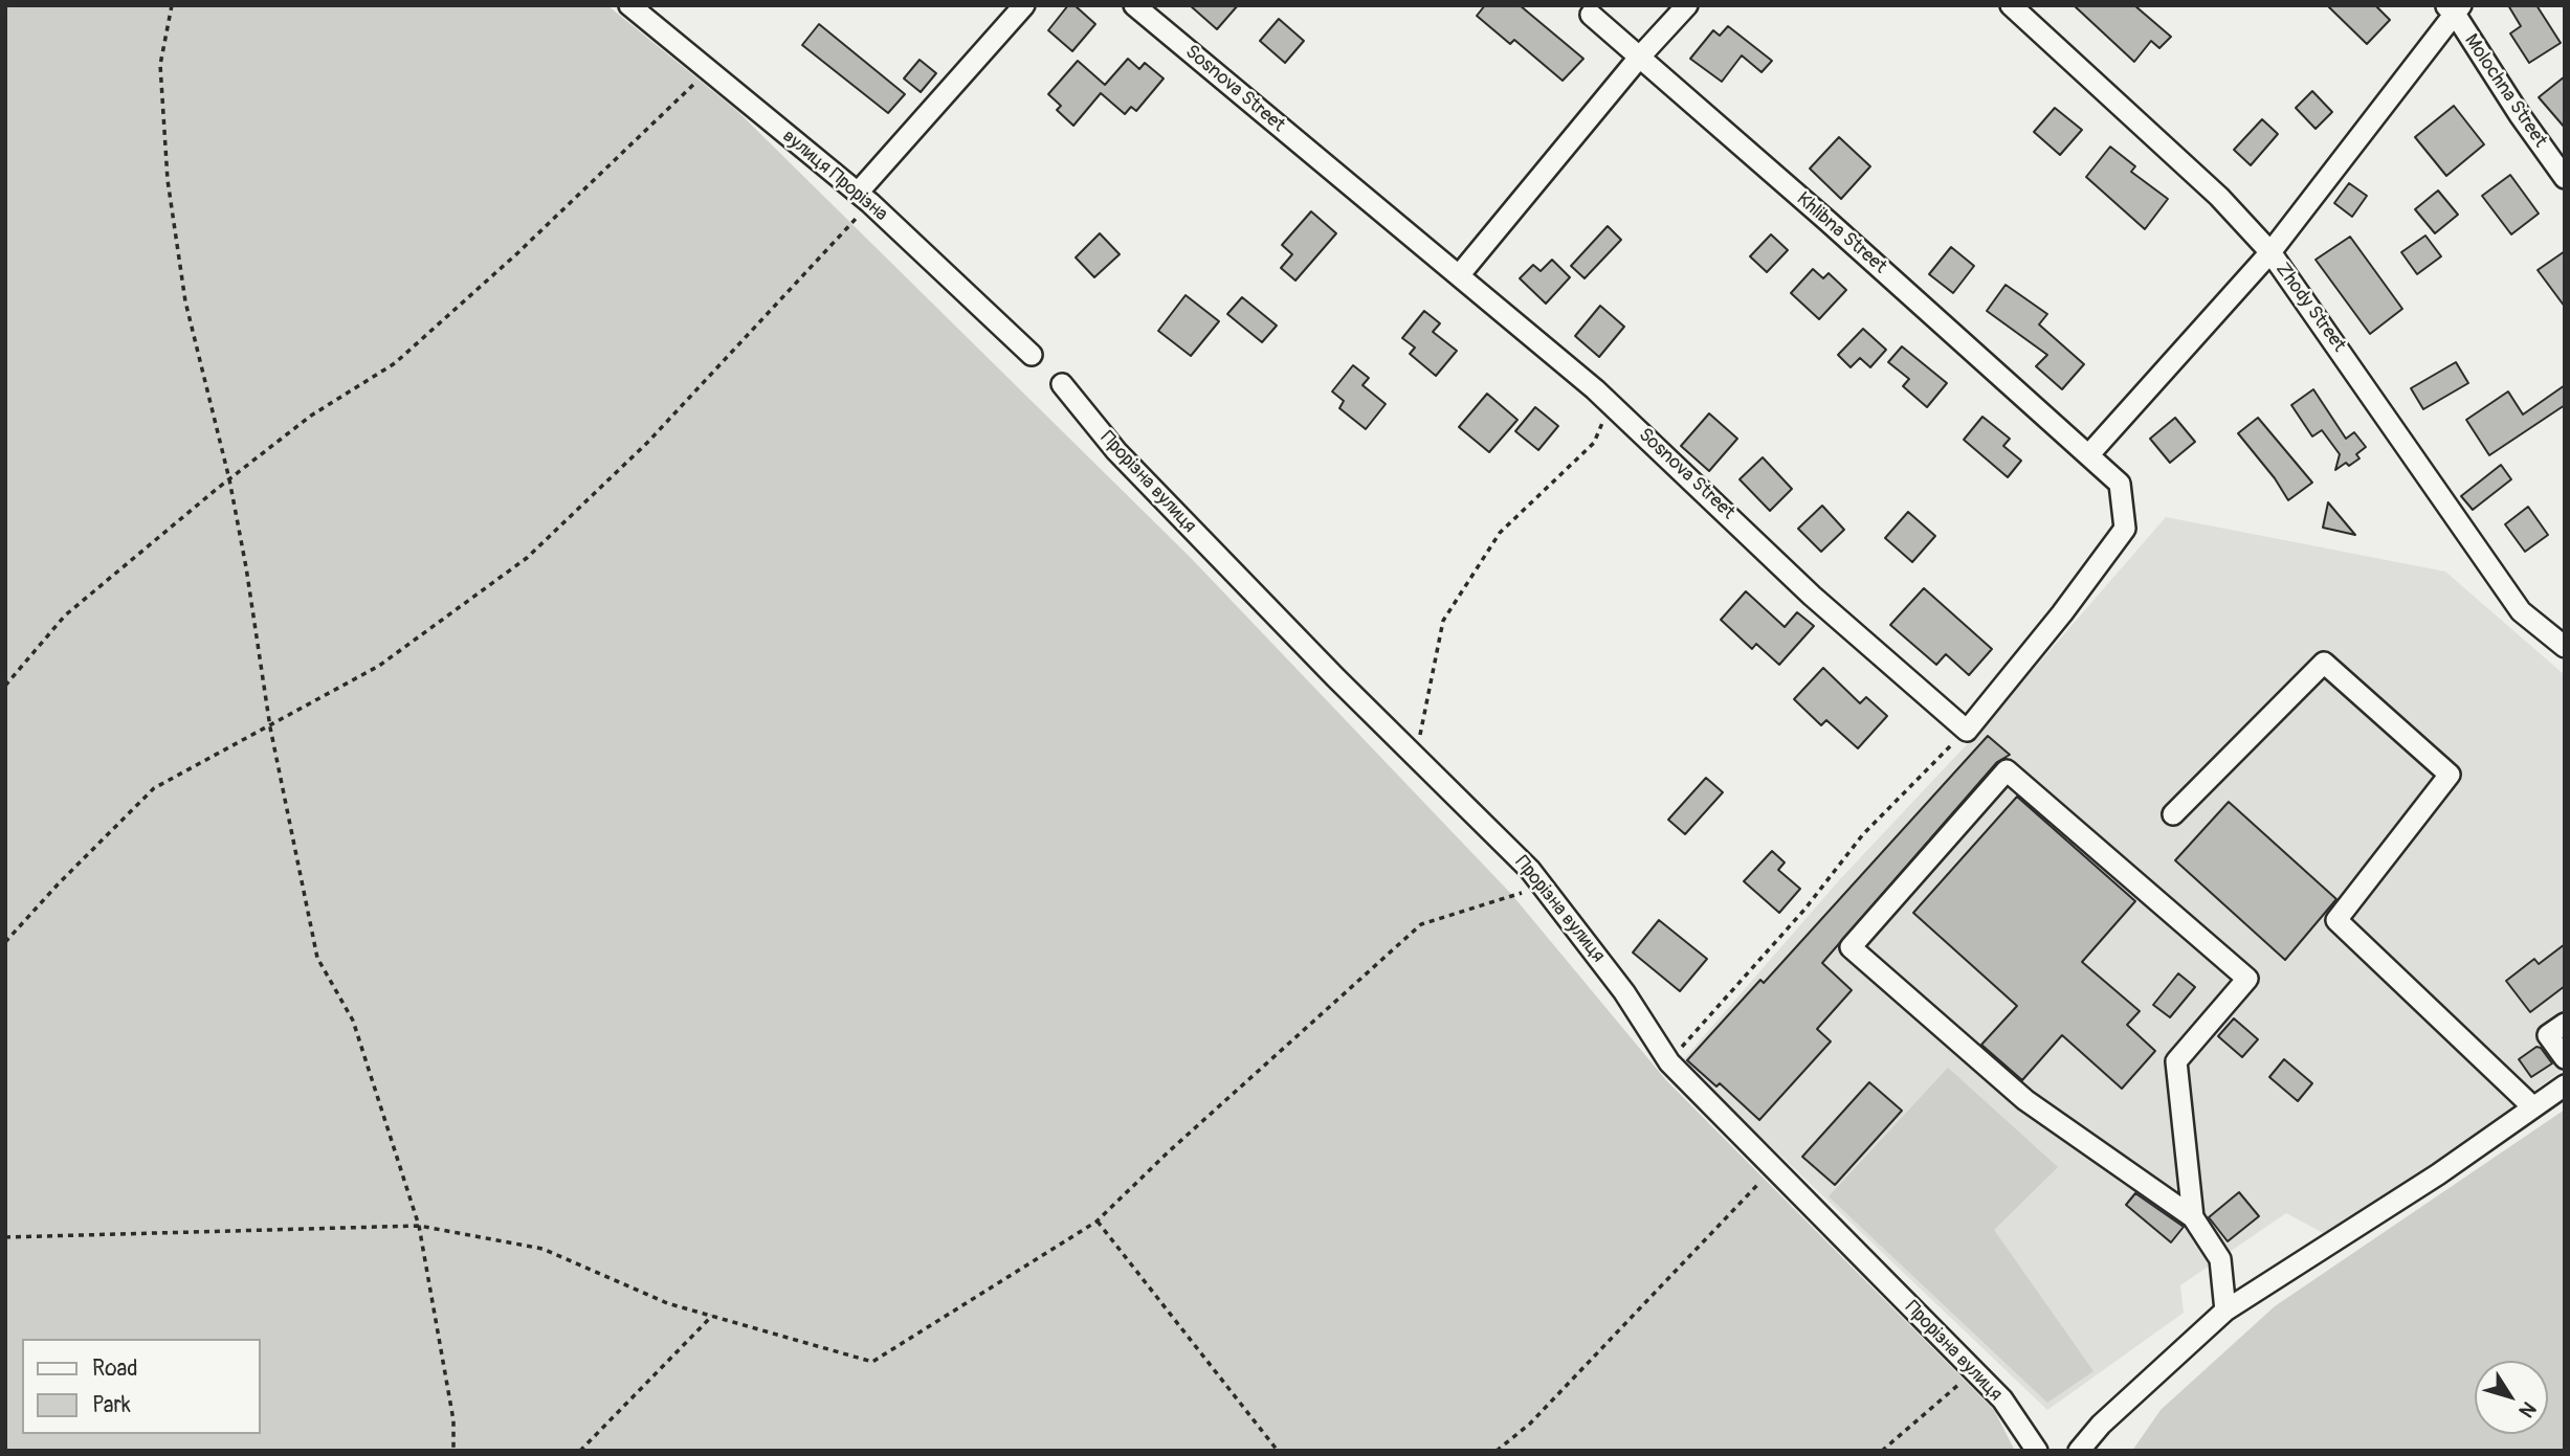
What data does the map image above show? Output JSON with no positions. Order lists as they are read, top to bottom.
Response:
{
  "streets": {
    "street": [
      "Sosnova Street",
      "Molochna Street",
      "вулиця Прорізна",
      "Khlibna Street",
      "Zhody Street",
      "Прорізна вулиця"
    ]
  },
  "legend": ["Road", "Park"],
  "north": "bottom right"
}
